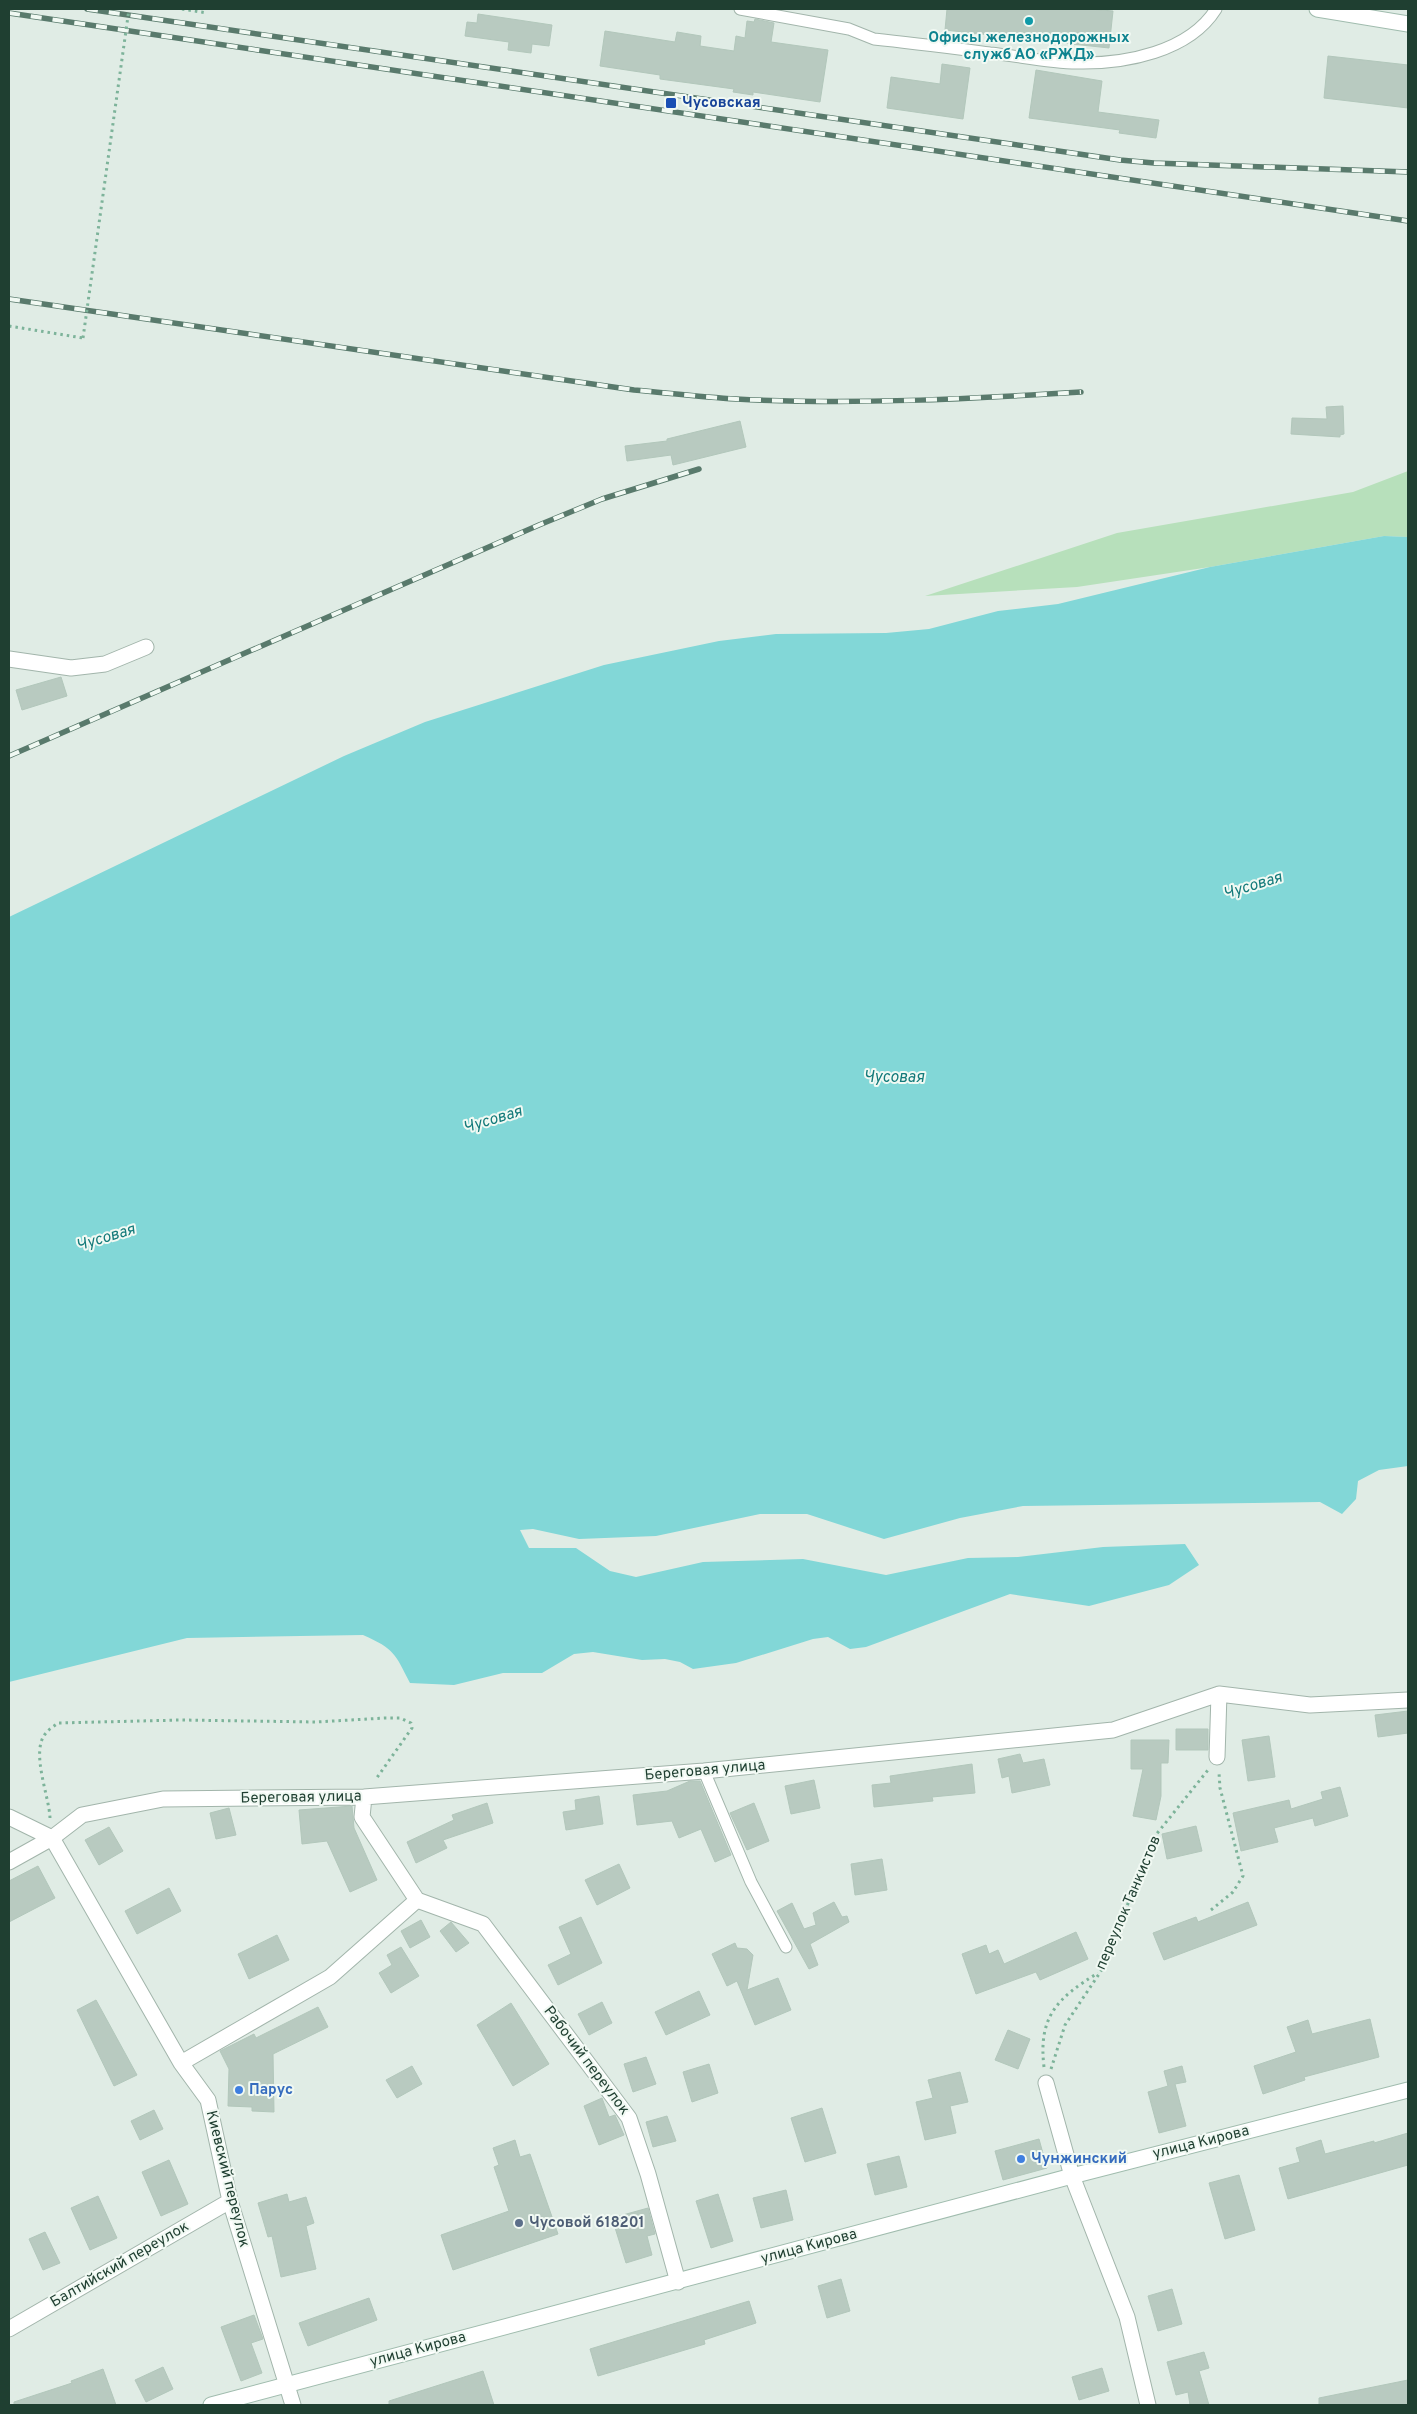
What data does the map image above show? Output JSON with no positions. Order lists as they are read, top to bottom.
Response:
{
  "streets": {
    "street": [
      "Береговая улица",
      "Рабочий переулок",
      "улица Кирова",
      "Киевский переулок",
      "Балтийский переулок"
    ],
    "path": ["переулок Танкистов"]
  },
  "crossings": [
    ["Береговая улица", "Киевский переулок"],
    ["Рабочий переулок", "улица Кирова"],
    ["улица Кирова", "Киевский переулок"],
    ["Киевский переулок", "Балтийский переулок"]
  ],
  "water": ["Чусовая"],
  "places": {
    "other": [
      "Офисы железнодорожных служб АО «РЖД»",
      "Парус",
      "Чунжинский",
      "Чусовой 618201"
    ],
    "transit": ["Чусовская"]
  }
}
